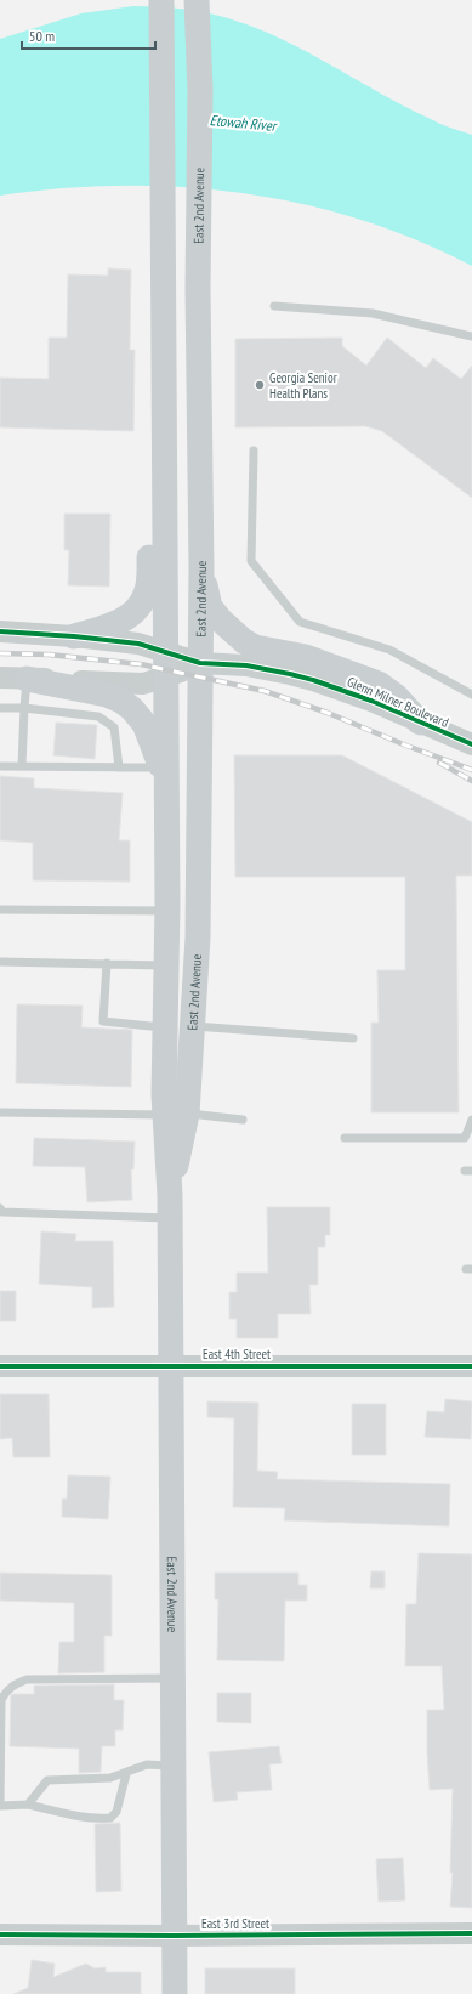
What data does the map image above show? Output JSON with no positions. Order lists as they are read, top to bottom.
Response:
{
  "streets": {
    "main road": ["East 2nd Avenue"],
    "street": ["Glenn Milner Boulevard", "East 4th Street", "East 3rd Street"]
  },
  "crossings": [
    ["East 2nd Avenue", "Glenn Milner Boulevard"],
    ["East 2nd Avenue", "East 4th Street"],
    ["East 2nd Avenue", "East 3rd Street"]
  ],
  "water": ["Etowah River"],
  "places": ["Georgia Senior Health Plans"],
  "scale_bar": "50 m"
}
